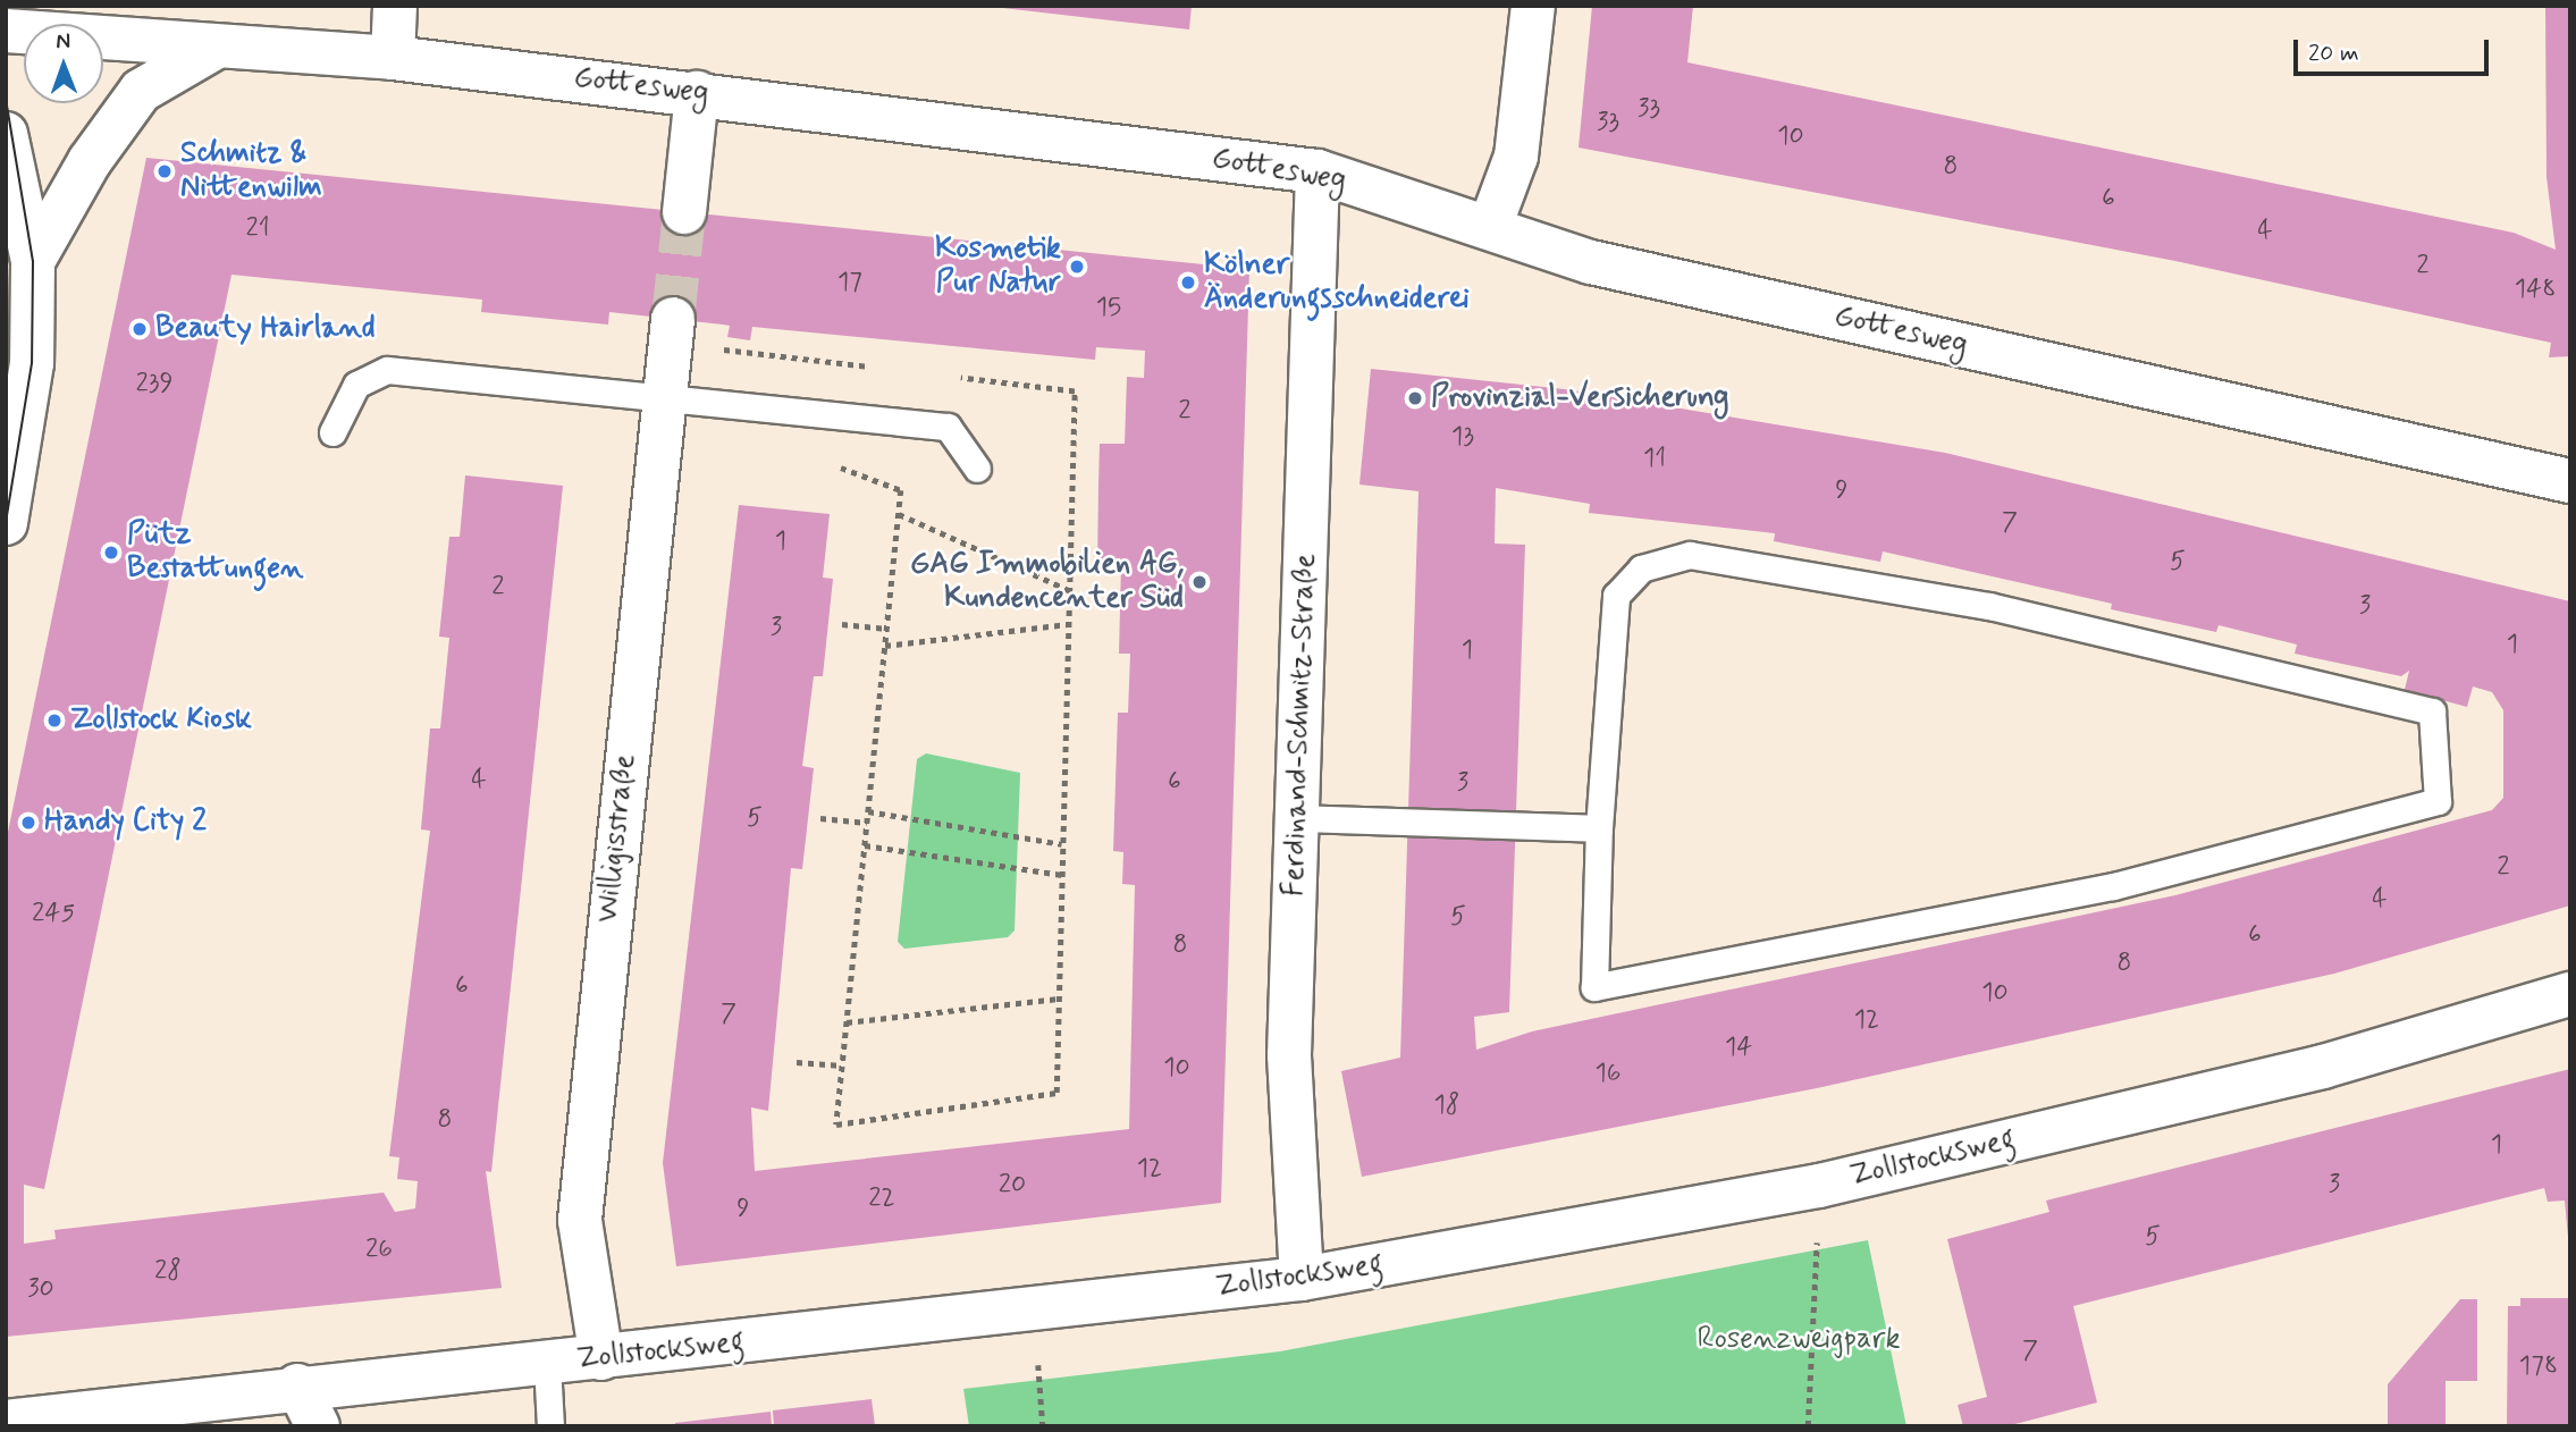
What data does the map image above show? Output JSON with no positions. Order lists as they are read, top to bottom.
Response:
{
  "streets": {
    "street": [
      "Gottesweg",
      "Ferdinand-Schmitz-Straße",
      "Willigisstraße",
      "Zollstocksweg"
    ]
  },
  "crossings": [
    ["Gottesweg", "Ferdinand-Schmitz-Straße"],
    ["Ferdinand-Schmitz-Straße", "Zollstocksweg"],
    ["Willigisstraße", "Zollstocksweg"]
  ],
  "parks": ["Rosenzweigpark"],
  "places": [
    "Schmitz & Nittenwilm",
    "Kosmetik Pur Natur",
    "Kölner Änderungsschneiderei",
    "Beauty Hairland",
    "Provinzial-Versicherung",
    "Pütz Bestattungen",
    "GAG Immobilien AG, Kundencenter Süd",
    "Zollstock Kiosk",
    "Handy City 2"
  ],
  "house_numbers": [
    "33",
    "33",
    "10",
    "8",
    "6",
    "21",
    "4",
    "2",
    "17",
    "148",
    "15",
    "239",
    "2",
    "13",
    "11",
    "9",
    "7",
    "1",
    "5",
    "2",
    "3",
    "3",
    "1",
    "1",
    "4",
    "6",
    "3",
    "5",
    "2",
    "4",
    "245",
    "5",
    "6",
    "8",
    "8",
    "6",
    "10",
    "7",
    "12",
    "14",
    "10",
    "16",
    "18",
    "8",
    "1",
    "12",
    "20",
    "3",
    "22",
    "9",
    "5",
    "26",
    "28",
    "30",
    "7",
    "178"
  ],
  "scale_bar": "20 m",
  "north": "top"
}
